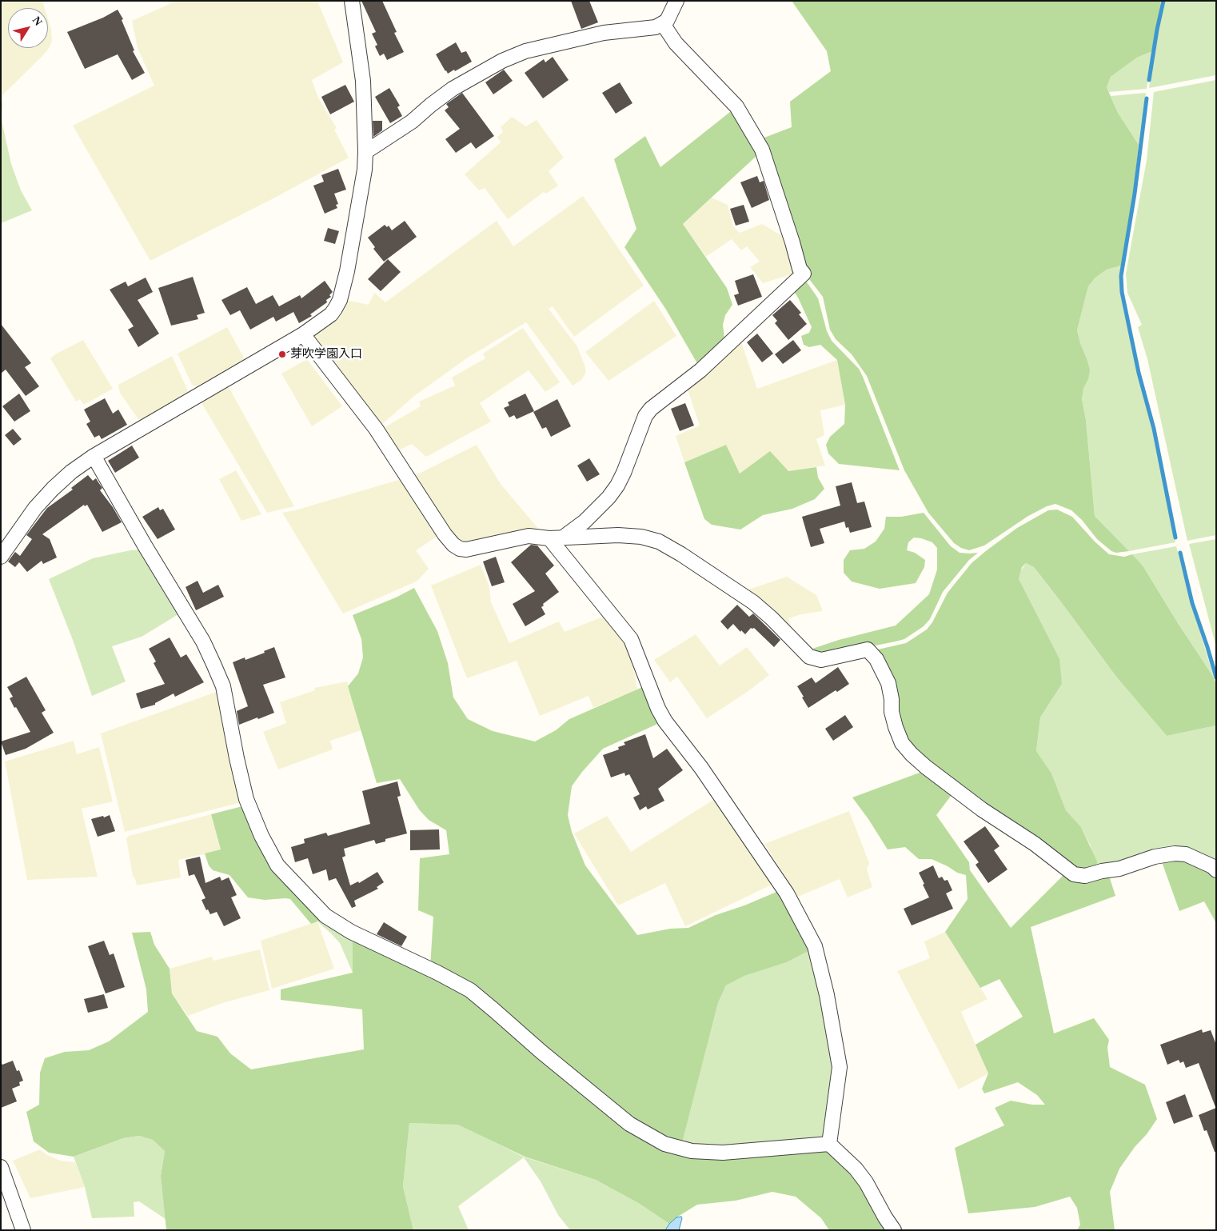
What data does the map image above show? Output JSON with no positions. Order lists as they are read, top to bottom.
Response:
{
  "places": ["芽吹学園入口"],
  "north": "top right"
}
